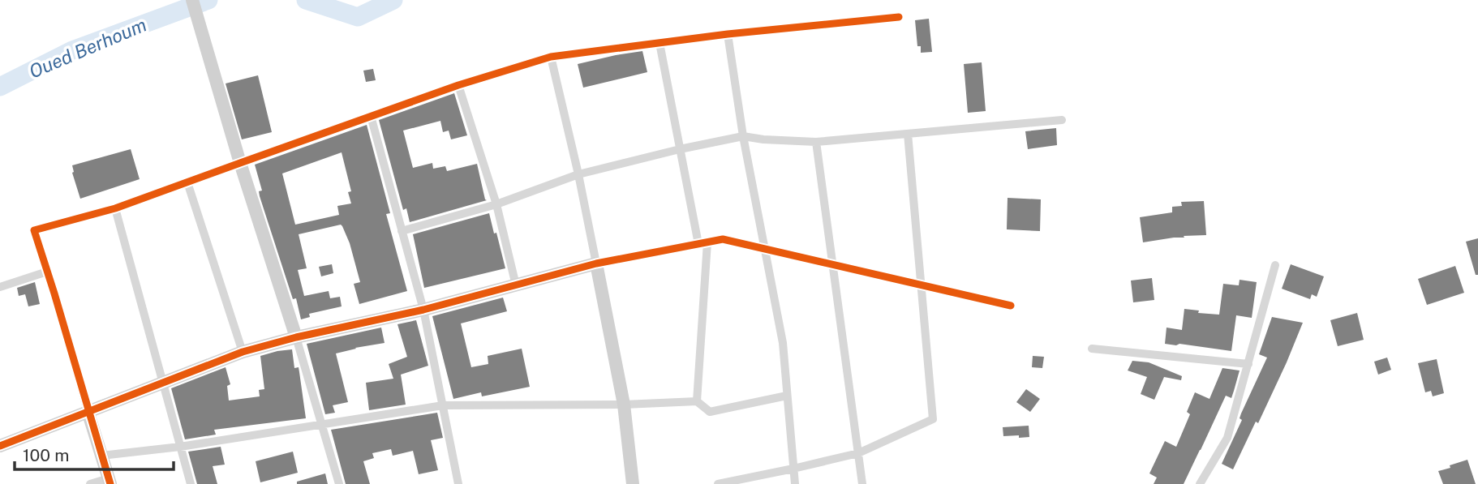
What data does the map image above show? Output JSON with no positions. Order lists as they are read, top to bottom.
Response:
{
  "water": ["Oued Berhoum"],
  "scale_bar": "100 m"
}
